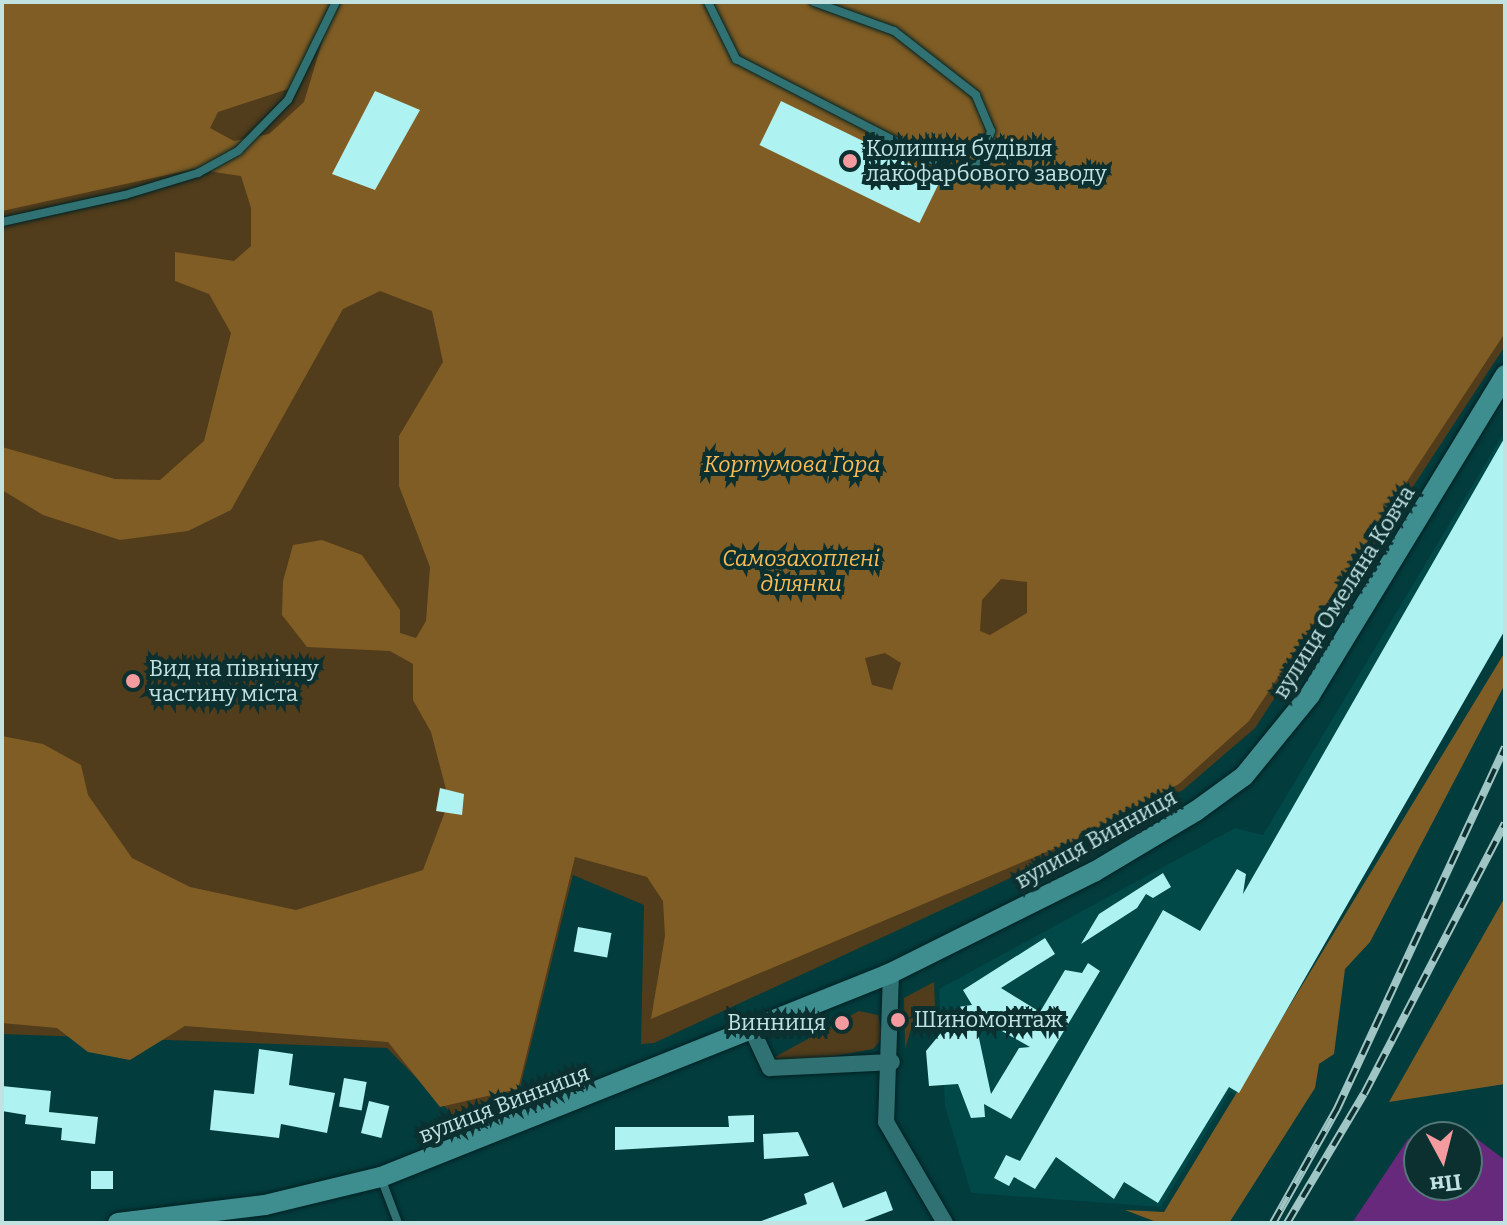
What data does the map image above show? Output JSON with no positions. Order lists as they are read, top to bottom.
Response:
{
  "streets": {
    "main road": ["вулиця Омеляна Ковча", "вулиця Винниця"]
  },
  "crossings": [
    ["вулиця Омеляна Ковча", "вулиця Винниця"]
  ],
  "parks": ["Кортумова Гора", "Самозахоплені ділянки"],
  "places": [
    "Колишня будівля лакофарбового заводу",
    "Вид на північну частину міста",
    "Шиномонтаж",
    "Винниця"
  ],
  "north": "bottom"
}
